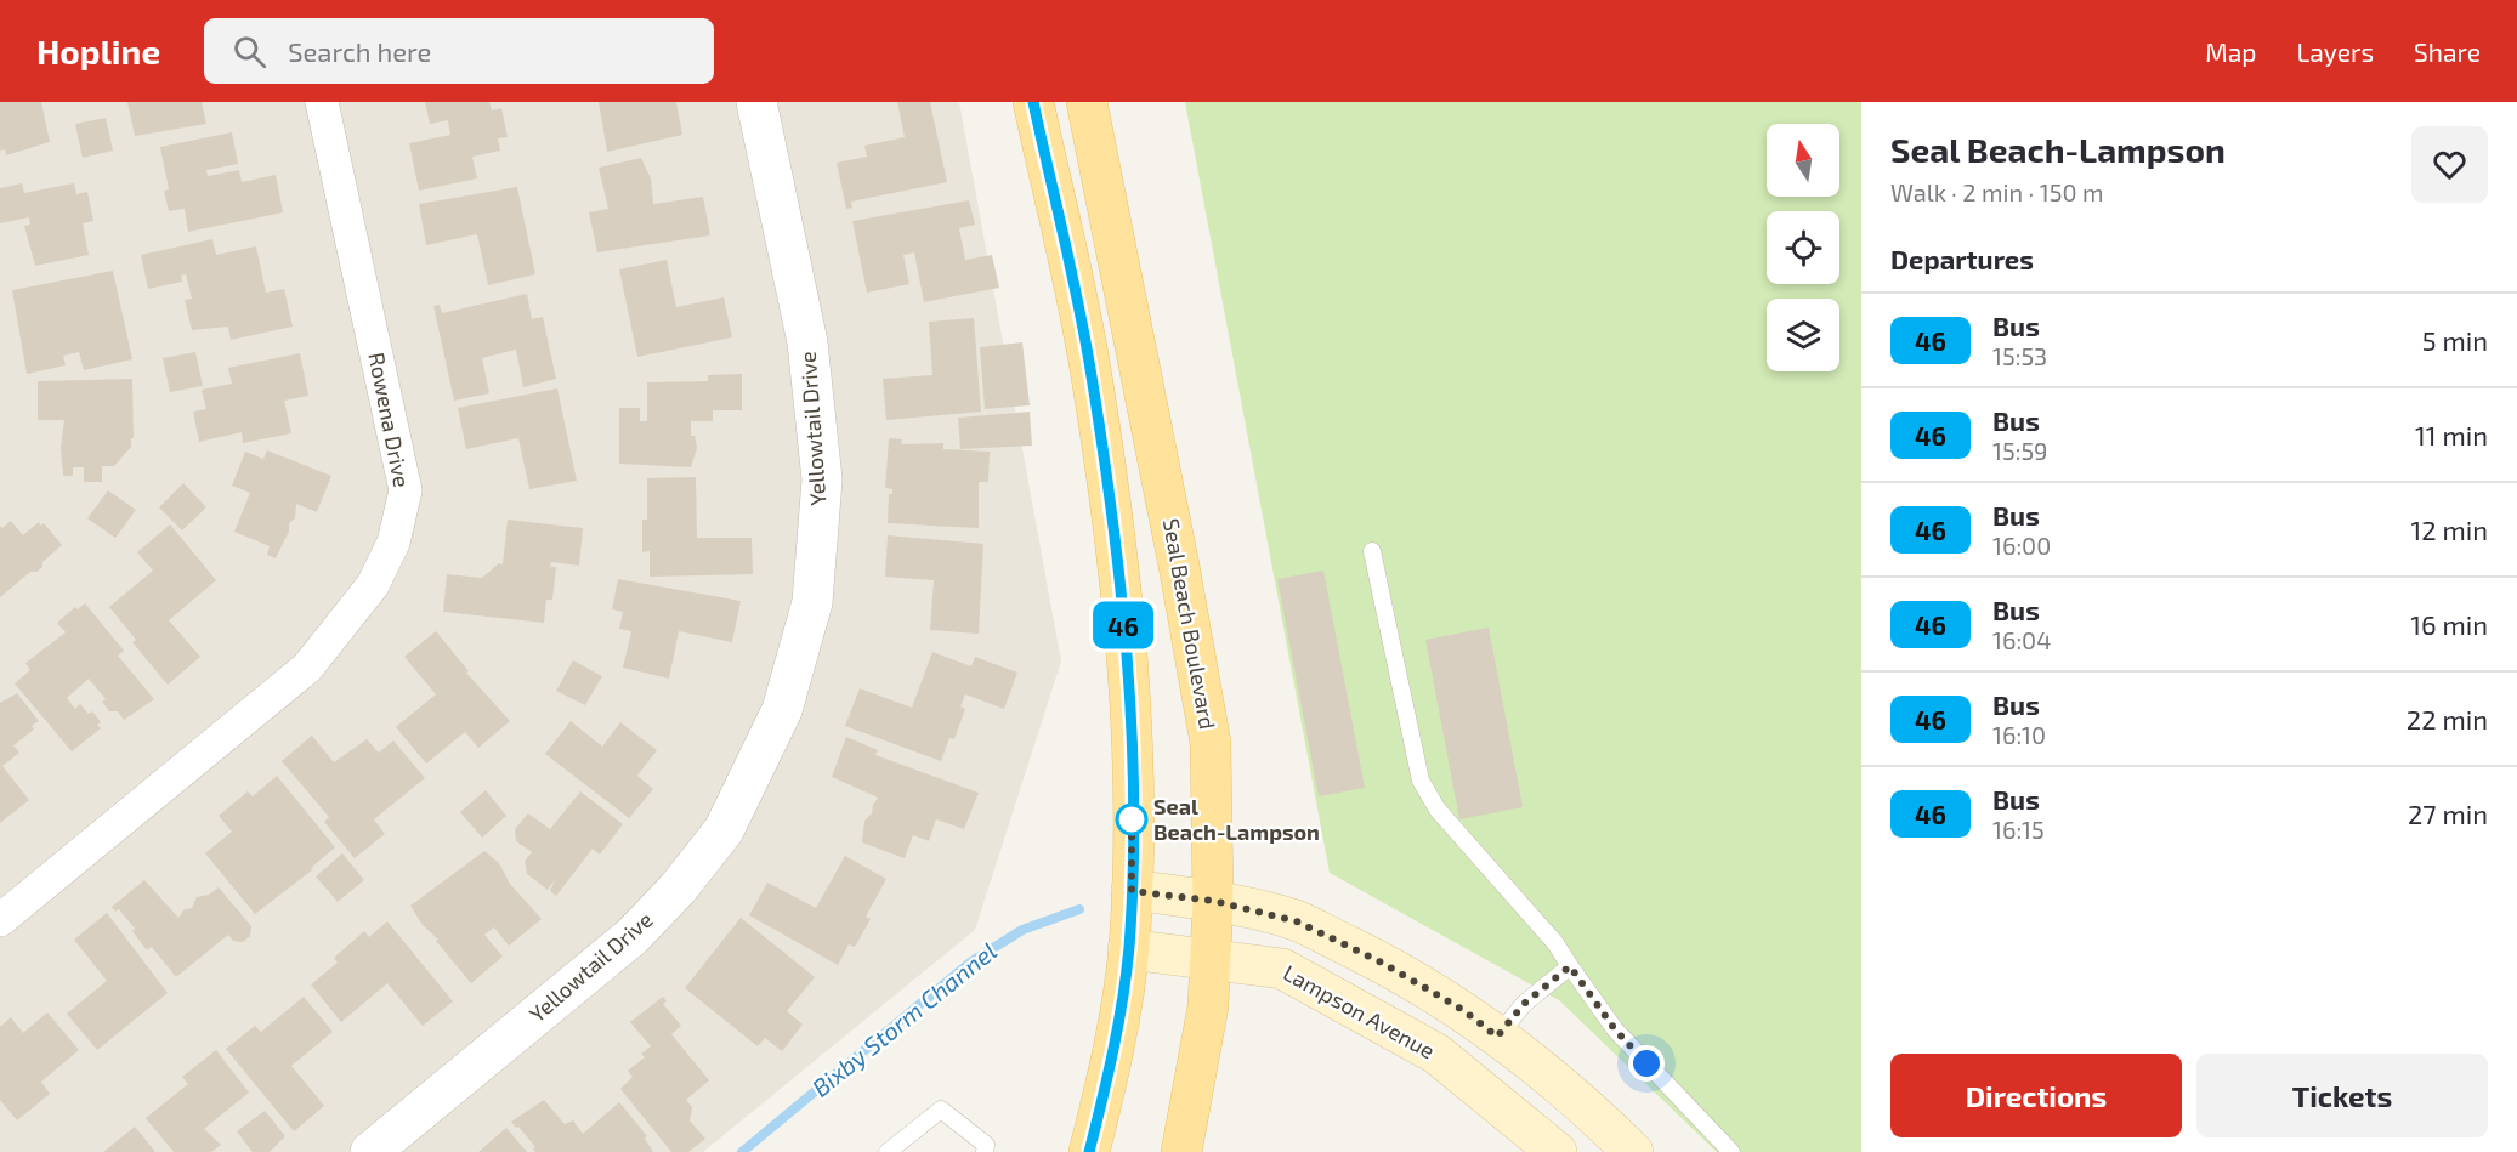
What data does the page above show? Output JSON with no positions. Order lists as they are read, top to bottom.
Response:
{
  "streets": {
    "main road": ["Seal Beach Boulevard", "Lampson Avenue"],
    "street": ["Rowena Drive", "Yellowtail Drive"]
  },
  "crossings": [
    ["Seal Beach Boulevard", "Lampson Avenue"]
  ],
  "water": ["Bixby Storm Channel"],
  "places": ["Seal Beach-Lampson"],
  "lines": ["bus line 46"],
  "north": "top",
  "page": {
    "header": "Hopline",
    "search": "Search here",
    "nav": ["Map", "Layers", "Share"],
    "on_map": "46",
    "heading": [
      ["Seal Beach-Lampson", "Walk · 2 min · 150 m"],
      "Departures"
    ],
    "list": [
      {
        "mark": "46",
        "name": "Bus",
        "note": "15:53",
        "value": "5 min"
      },
      {
        "mark": "46",
        "name": "Bus",
        "note": "15:59",
        "value": "11 min"
      },
      {
        "mark": "46",
        "name": "Bus",
        "note": "16:00",
        "value": "12 min"
      },
      {
        "mark": "46",
        "name": "Bus",
        "note": "16:04",
        "value": "16 min"
      },
      {
        "mark": "46",
        "name": "Bus",
        "note": "16:10",
        "value": "22 min"
      },
      {
        "mark": "46",
        "name": "Bus",
        "note": "16:15",
        "value": "27 min"
      }
    ],
    "buttons": ["Directions", "Tickets"]
  }
}
